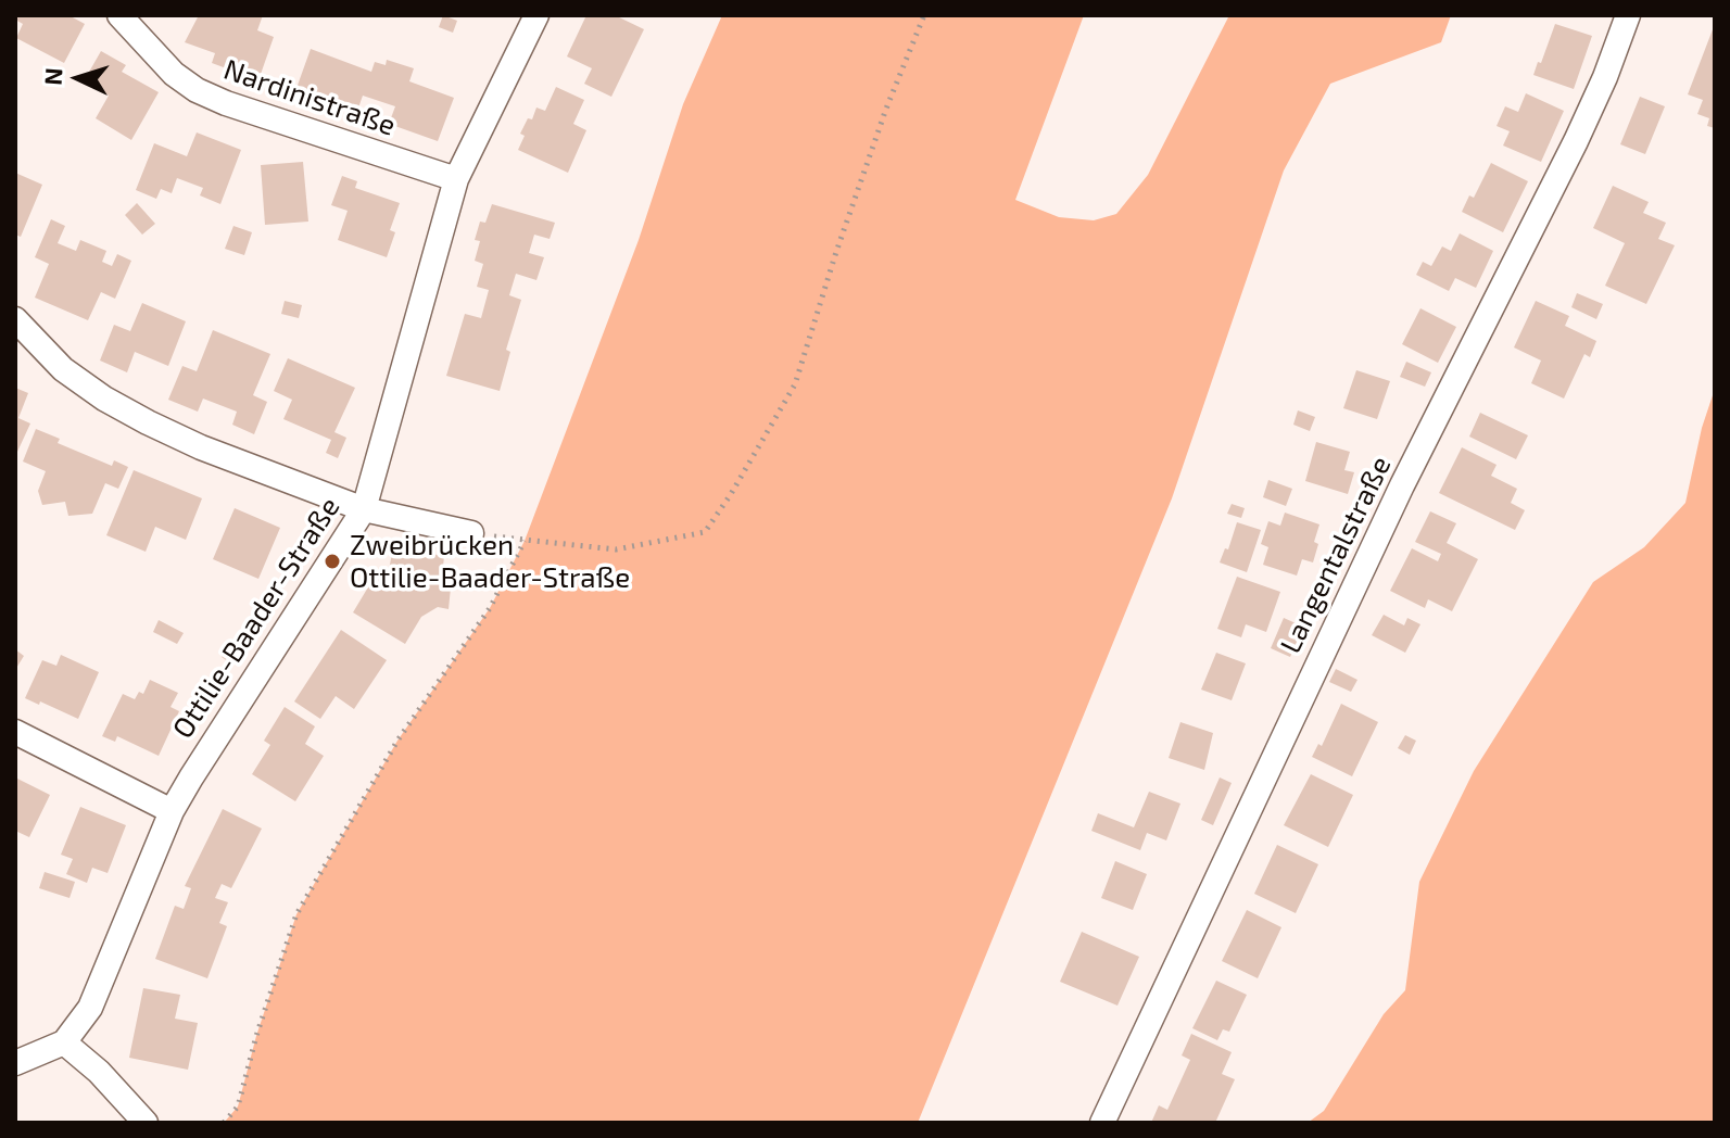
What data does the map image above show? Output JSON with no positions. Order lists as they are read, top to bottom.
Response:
{
  "streets": {
    "street": ["Nardinistraße", "Langentalstraße", "Ottilie-Baader-Straße"]
  },
  "crossings": [
    ["Nardinistraße", "Ottilie-Baader-Straße"]
  ],
  "places": ["Zweibrücken Ottilie-Baader-Straße"],
  "north": "left"
}
